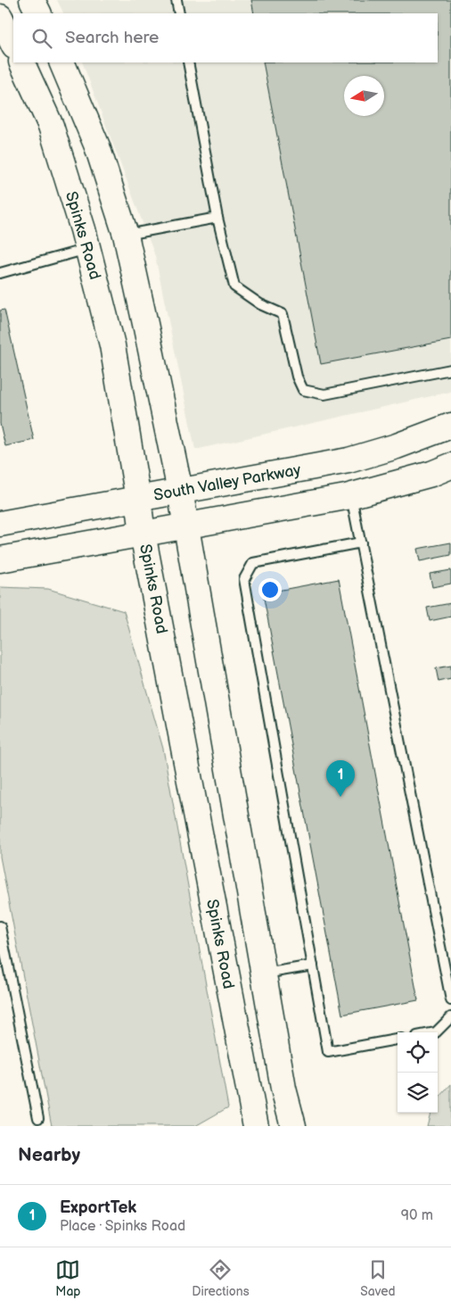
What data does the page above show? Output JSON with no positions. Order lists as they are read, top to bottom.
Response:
{
  "streets": {
    "main road": ["Spinks Road", "South Valley Parkway"]
  },
  "crossings": [
    ["Spinks Road", "South Valley Parkway"]
  ],
  "north": "left",
  "page": {
    "search": "Search here",
    "pins": "1",
    "heading": "Nearby",
    "list": [
      {
        "mark": "1",
        "name": "ExportTek",
        "note": "Place · Spinks Road",
        "value": "90 m"
      }
    ],
    "nav": ["Map", "Directions", "Saved"]
  }
}
